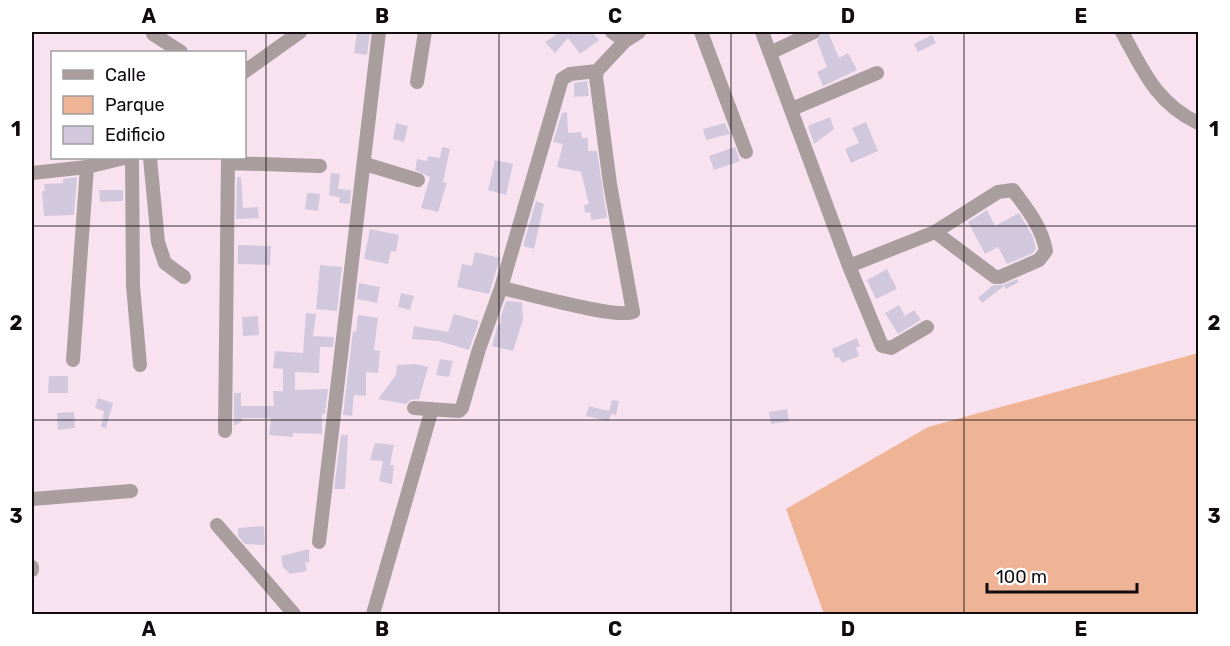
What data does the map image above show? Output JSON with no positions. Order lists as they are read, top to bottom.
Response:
{
  "legend": ["Calle", "Parque", "Edificio"],
  "scale_bar": "100 m",
  "grid": {
    "columns": [
      "A",
      "B",
      "C",
      "D",
      "E"
    ],
    "rows": ["1", "2", "3"]
  }
}
